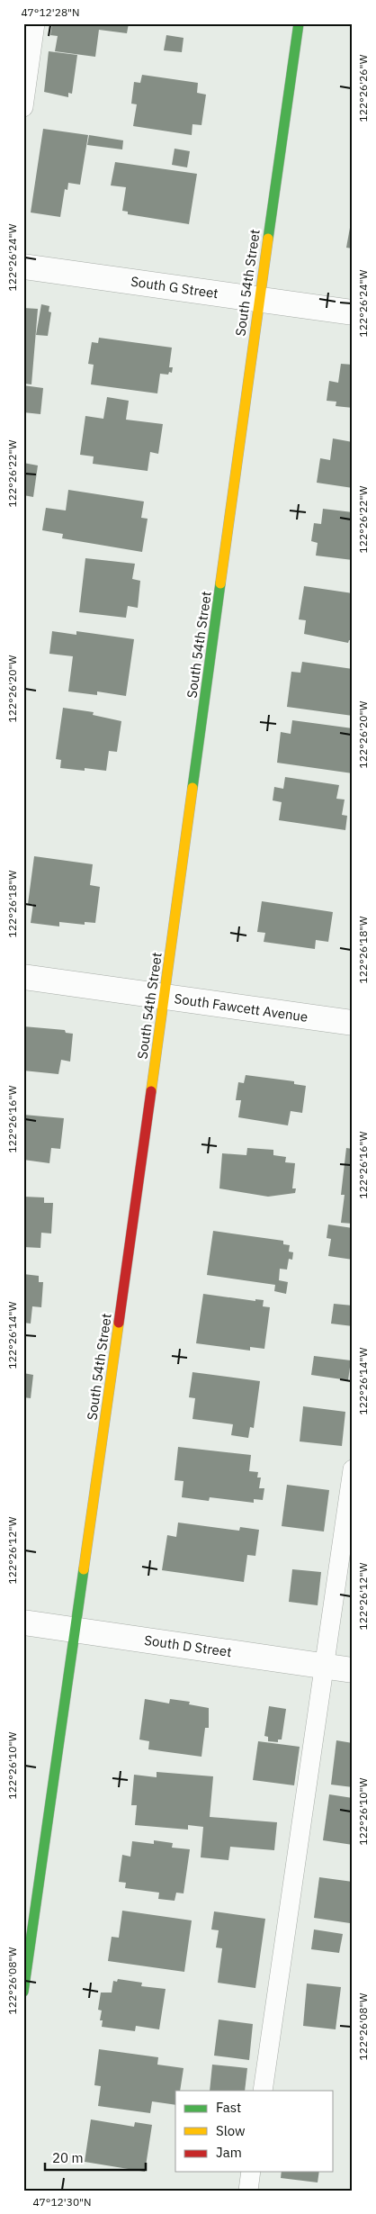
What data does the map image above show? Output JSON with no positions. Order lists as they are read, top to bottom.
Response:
{
  "streets": {
    "street": [
      "South 54th Street",
      "South G Street",
      "South Fawcett Avenue",
      "South D Street"
    ]
  },
  "crossings": [
    ["South 54th Street", "South G Street"],
    ["South 54th Street", "South Fawcett Avenue"],
    ["South 54th Street", "South D Street"]
  ],
  "legend": ["Fast", "Slow", "Jam"],
  "scale_bar": "20 m",
  "coordinates": [
    "47°12'28\"N",
    "122°26'26\"W",
    "122°26'24\"W",
    "122°26'22\"W",
    "122°26'20\"W",
    "122°26'18\"W",
    "122°26'16\"W",
    "122°26'14\"W",
    "122°26'12\"W",
    "122°26'10\"W",
    "122°26'08\"W",
    "47°12'30\"N"
  ]
}
